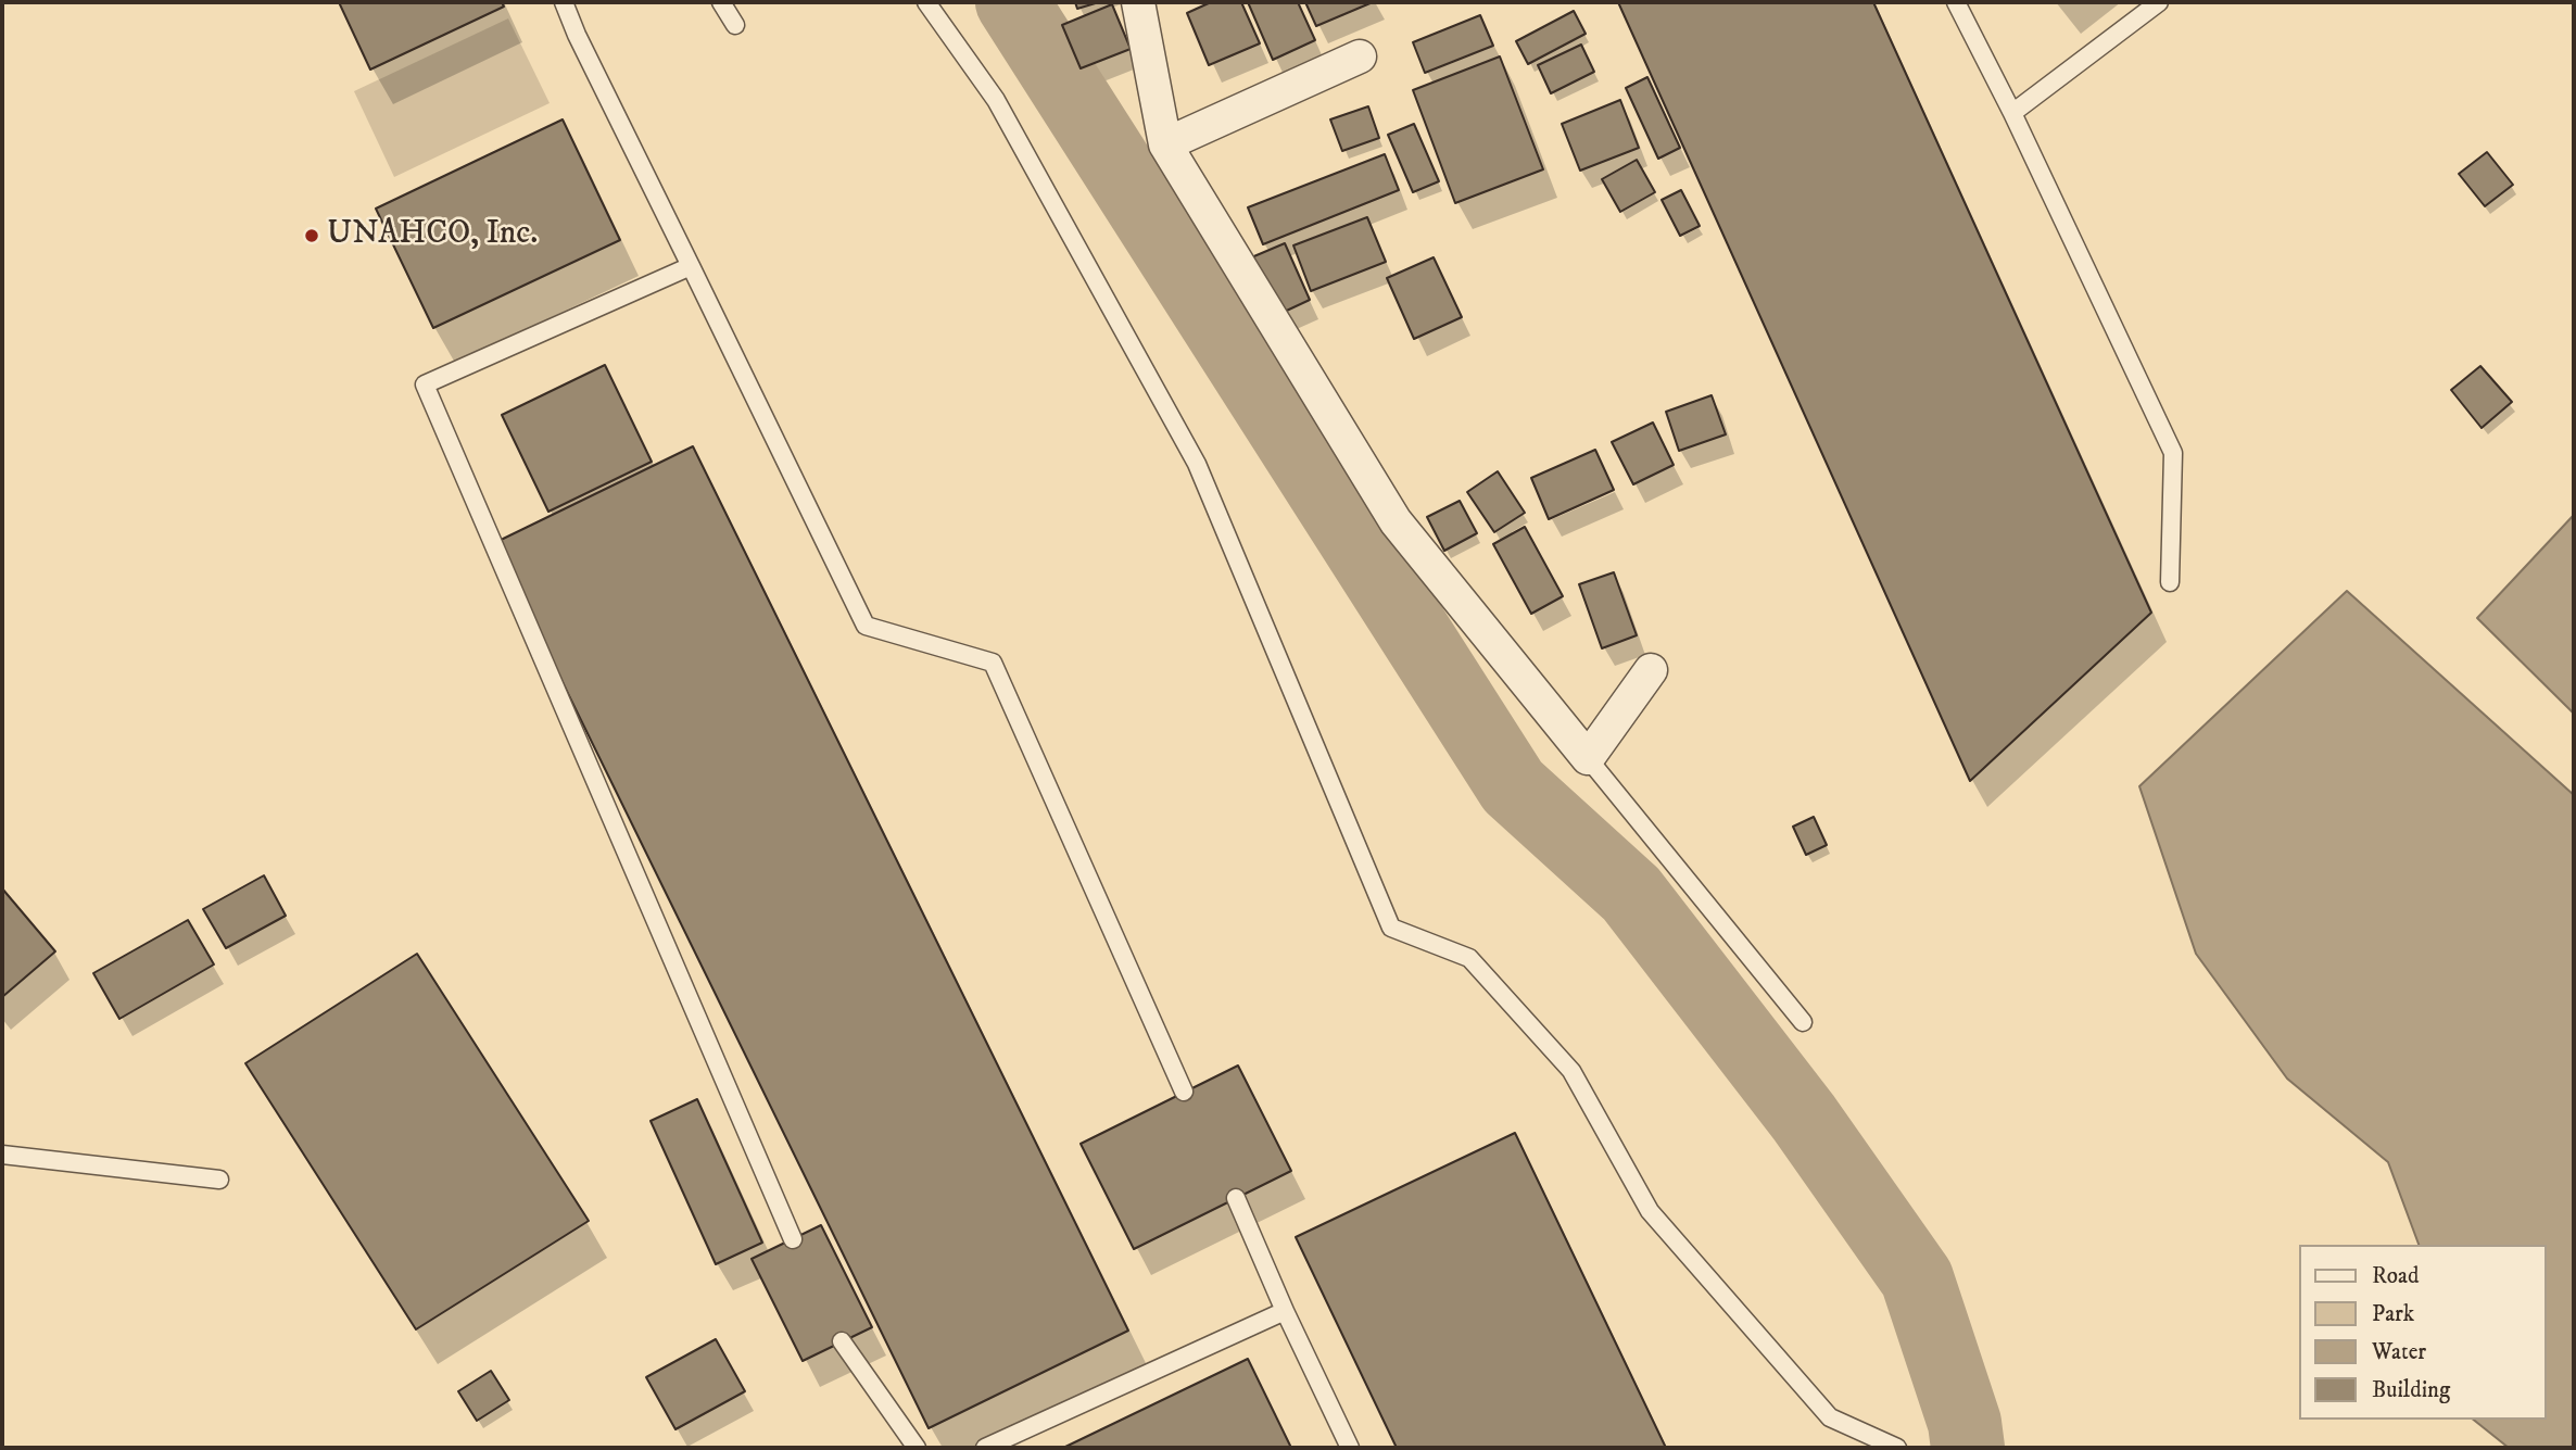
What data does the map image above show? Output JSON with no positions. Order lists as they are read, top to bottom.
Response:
{
  "places": ["UNAHCO, Inc."],
  "legend": [
    "Road",
    "Park",
    "Water",
    "Building"
  ]
}
